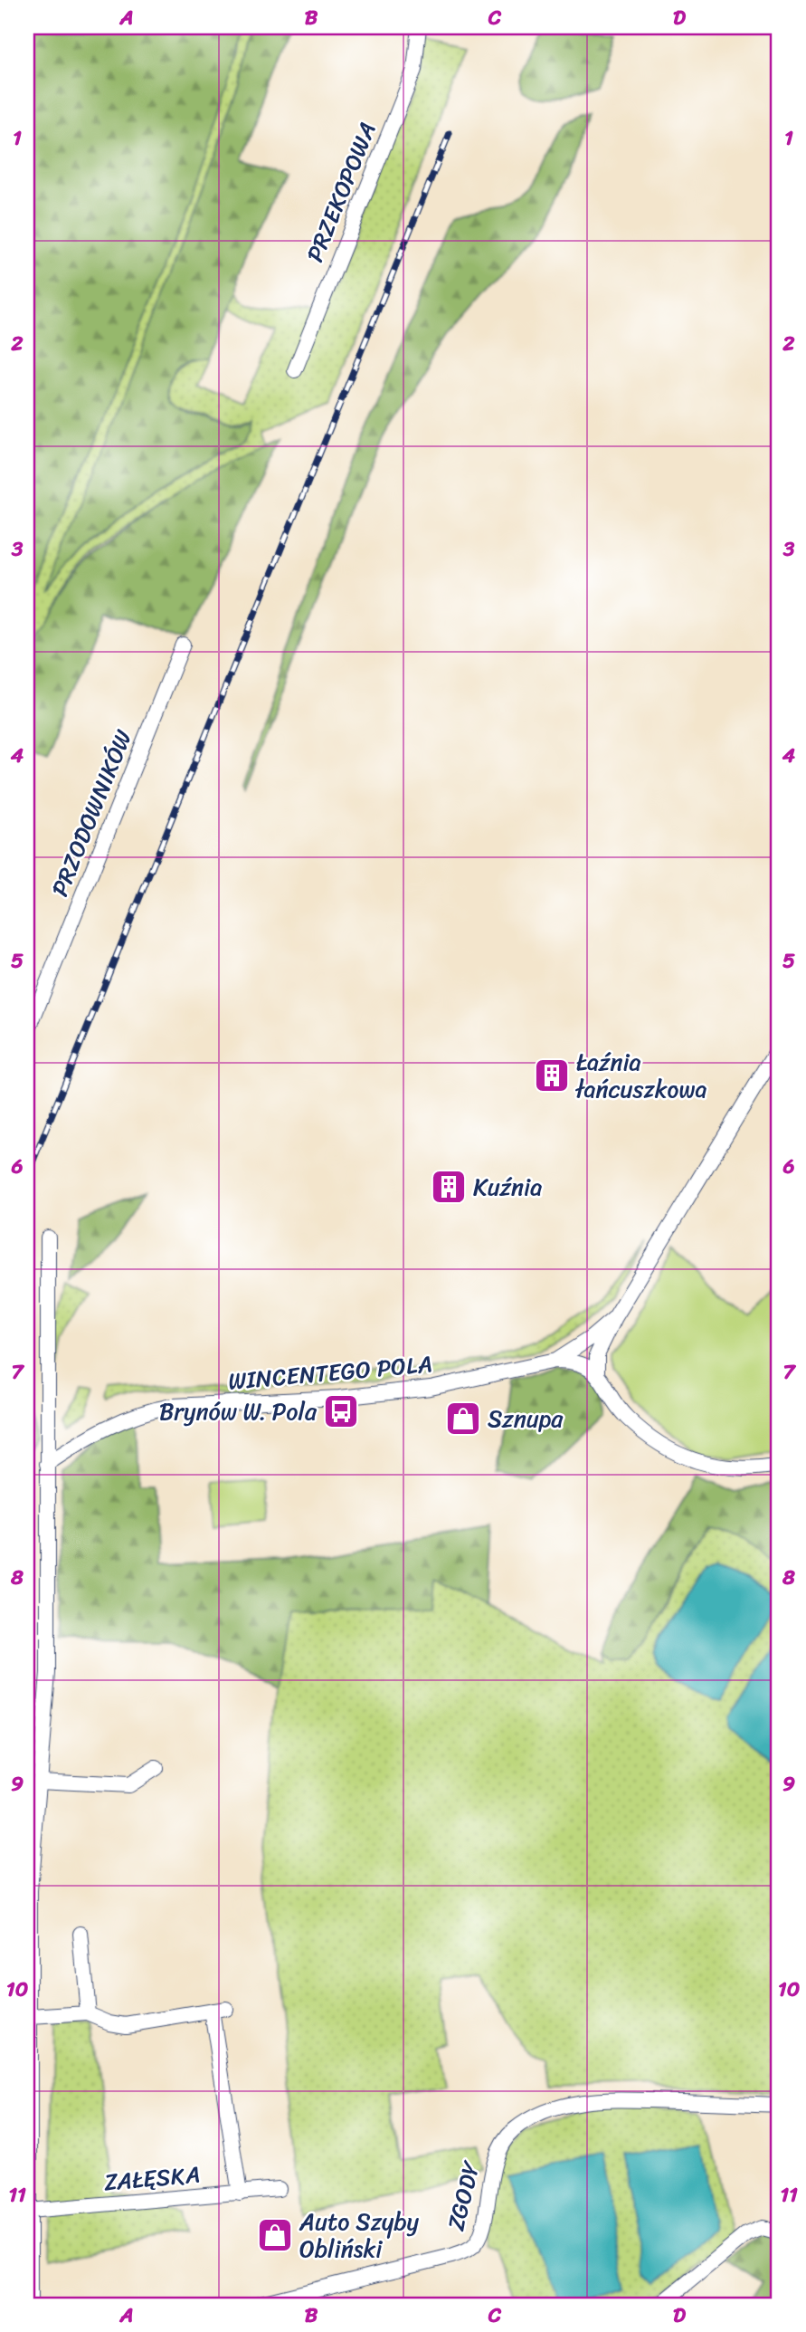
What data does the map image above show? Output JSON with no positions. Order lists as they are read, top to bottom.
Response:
{
  "streets": {
    "street": [
      "PRZEKOPOWA",
      "PRZODOWNIKÓW",
      "WINCENTEGO POLA",
      "ZAŁĘSKA",
      "ZGODY"
    ]
  },
  "places": {
    "building": ["Łaźnia łańcuszkowa", "Kuźnia"],
    "bus stop": ["Brynów W. Pola"],
    "shop": ["Sznupa", "Auto Szyby Obliński"]
  },
  "grid": {
    "columns": [
      "A",
      "B",
      "C",
      "D"
    ],
    "rows": [
      "1",
      "2",
      "3",
      "4",
      "5",
      "6",
      "7",
      "8",
      "9",
      "10",
      "11"
    ]
  }
}
